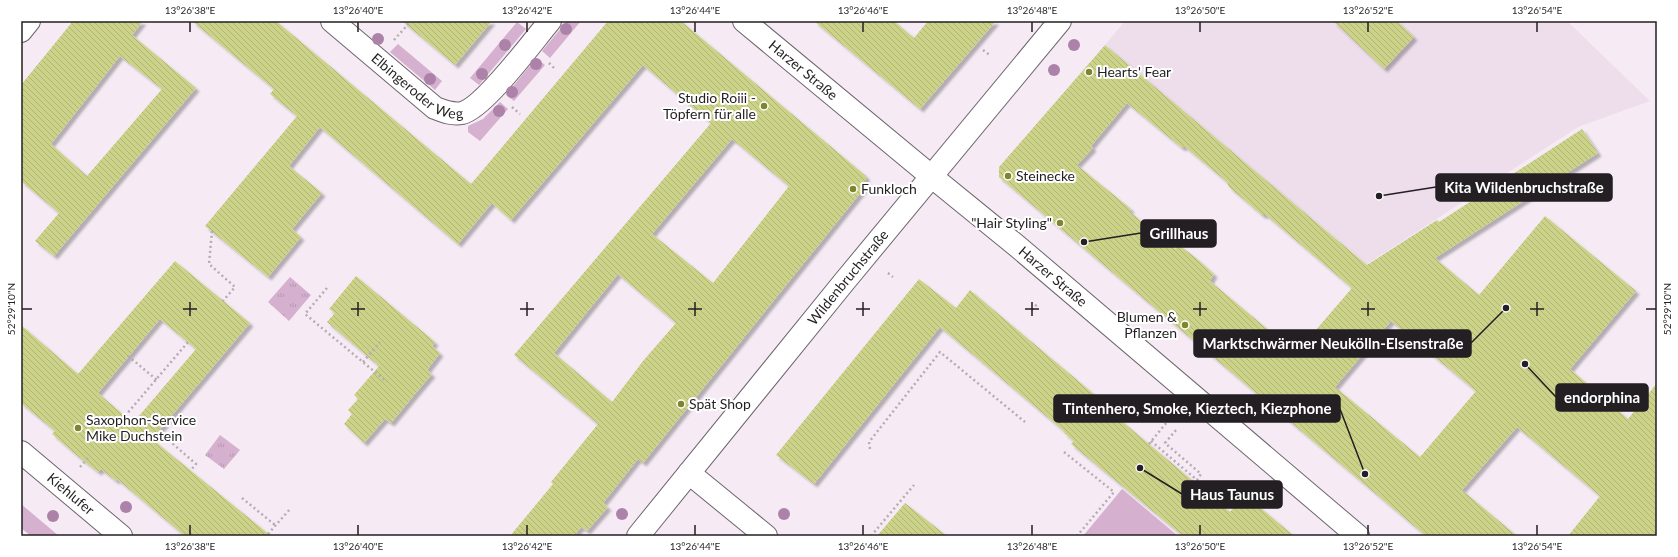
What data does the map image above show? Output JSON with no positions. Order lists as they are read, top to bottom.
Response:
{
  "streets": {
    "street": [
      "Harzer Straße",
      "Elbingeroder Weg",
      "Wildenbruchstraße",
      "Kiehlufer"
    ]
  },
  "crossings": [
    ["Harzer Straße", "Wildenbruchstraße"]
  ],
  "places": [
    "Hearts' Fear",
    "Studio Roiii - Töpfern für alle",
    "Steinecke",
    "Funkloch",
    "Kita Wildenbruchstraße",
    "\"Hair Styling\"",
    "Grillhaus",
    "Marktschwärmer Neukölln-Elsenstraße",
    "Blumen & Pflanzen",
    "endorphina",
    "Spät Shop",
    "Saxophon-Service Mike Duchstein",
    "Haus Taunus",
    "Tintenhero, Smoke, Kieztech, Kiezphone"
  ],
  "coordinates": [
    "13°26'38\"E",
    "13°26'40\"E",
    "13°26'42\"E",
    "13°26'44\"E",
    "13°26'46\"E",
    "13°26'48\"E",
    "13°26'50\"E",
    "13°26'52\"E",
    "13°26'54\"E",
    "52°29'10\"N"
  ]
}
